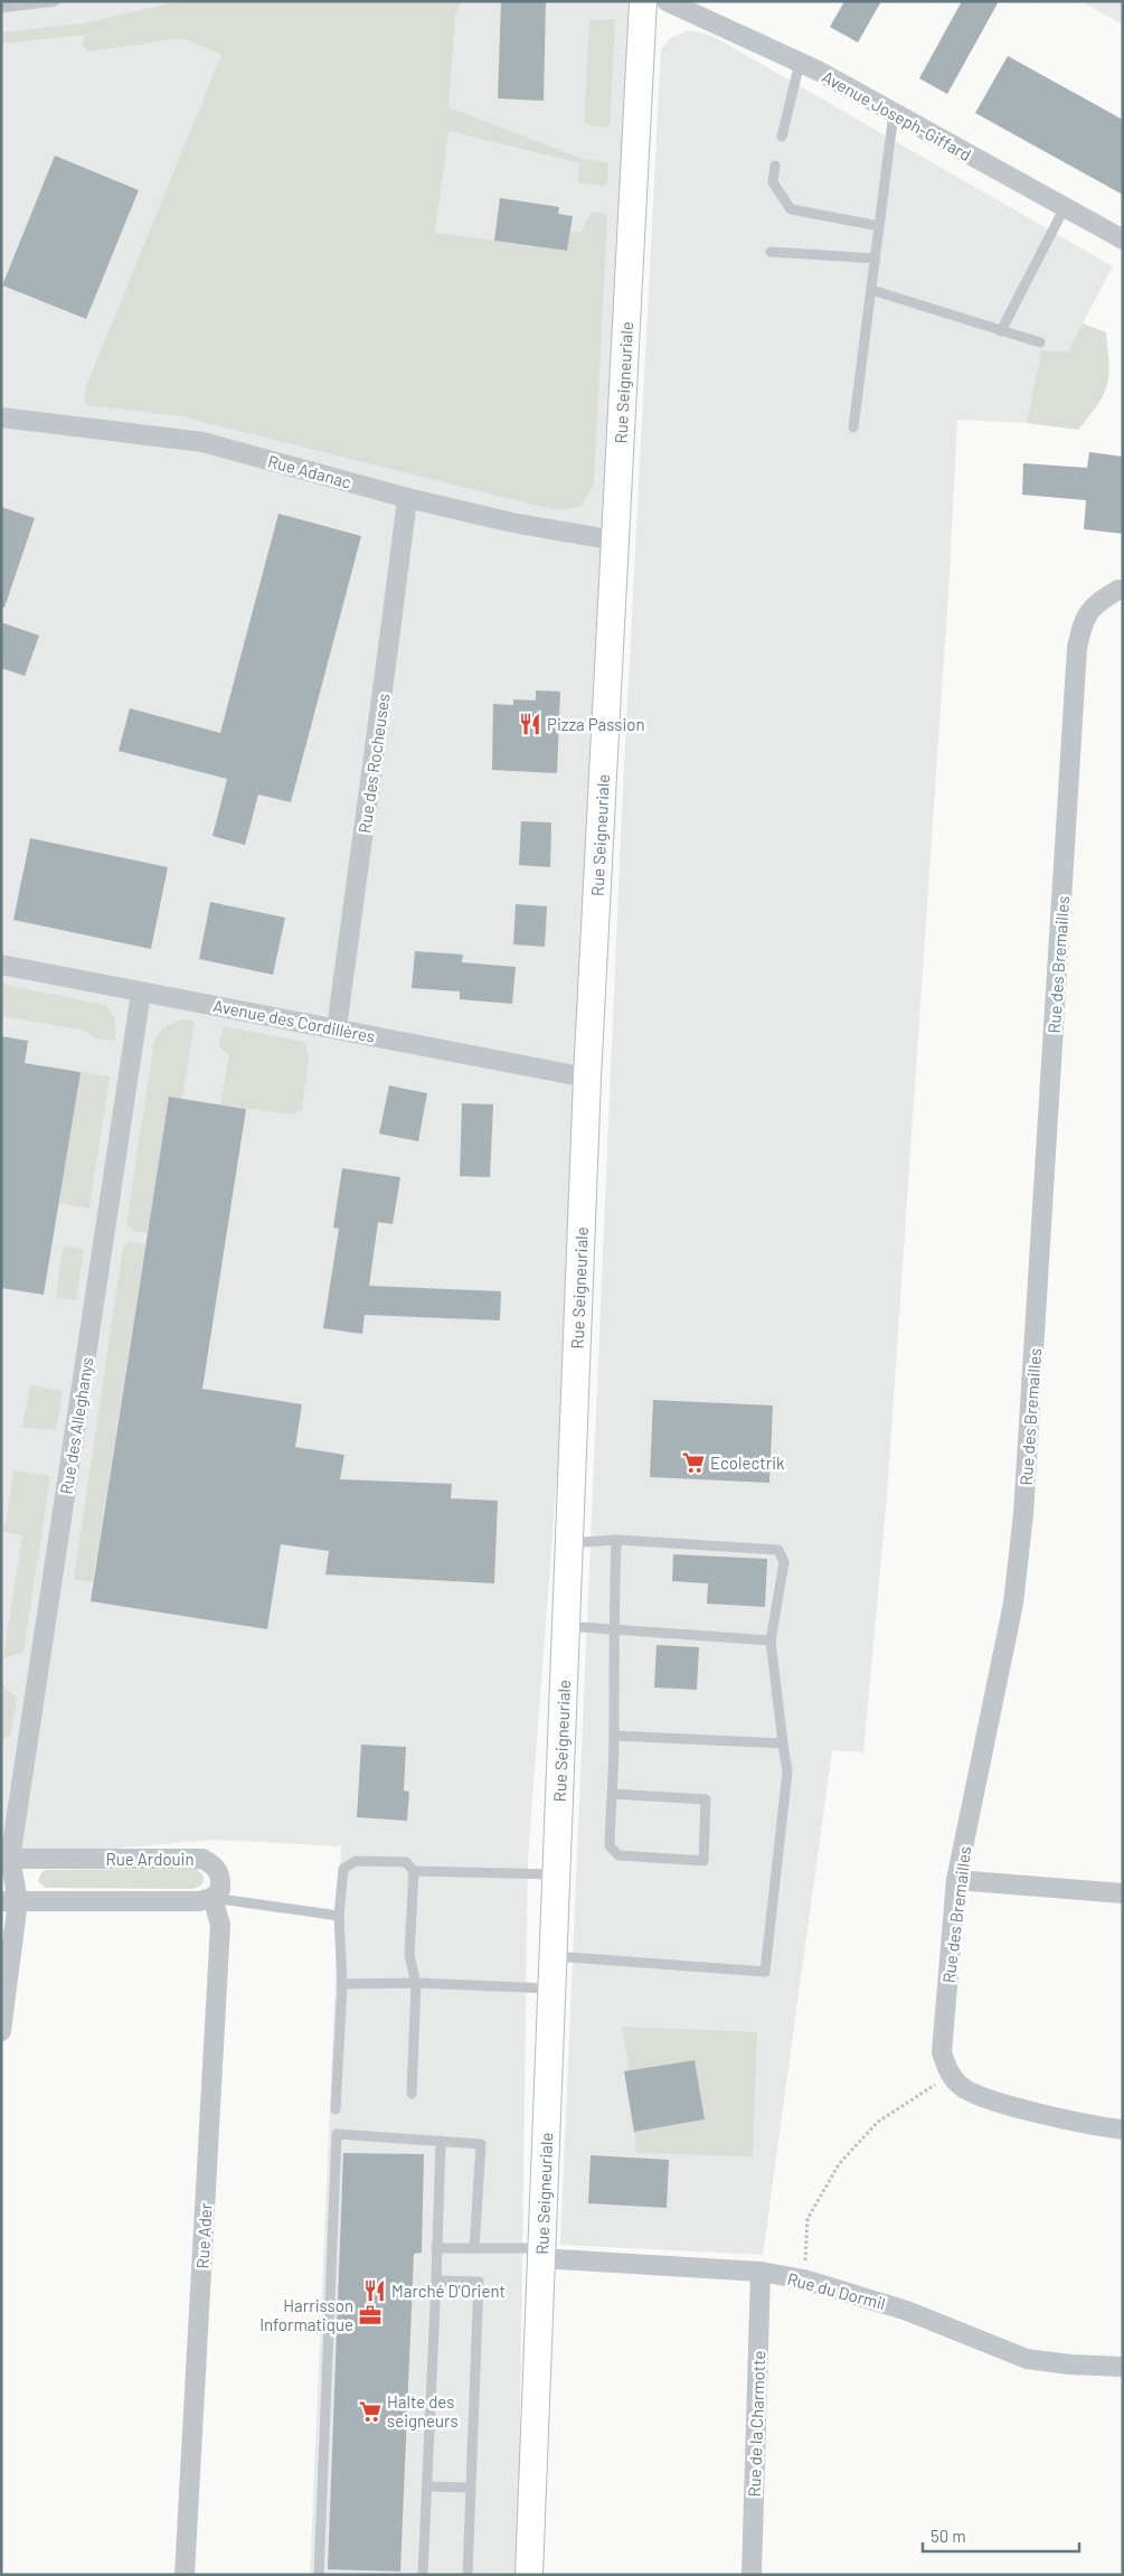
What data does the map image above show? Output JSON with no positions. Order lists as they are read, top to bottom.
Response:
{
  "streets": {
    "street": [
      "Avenue Joseph-Giffard",
      "Rue Seigneuriale",
      "Rue Adanac",
      "Rue des Rocheuses",
      "Rue des Bremailles",
      "Avenue des Cordillères",
      "Rue des Alleghanys",
      "Rue Ardouin",
      "Rue Ader",
      "Rue du Dormil",
      "Rue de la Charmotte"
    ]
  },
  "crossings": [
    ["Rue Seigneuriale", "Rue Adanac"],
    ["Rue Seigneuriale", "Avenue des Cordillères"],
    ["Rue Seigneuriale", "Rue du Dormil"],
    ["Rue Adanac", "Rue des Rocheuses"],
    ["Rue des Rocheuses", "Avenue des Cordillères"],
    ["Avenue des Cordillères", "Rue des Alleghanys"],
    ["Rue des Alleghanys", "Rue Ardouin"],
    ["Rue Ardouin", "Rue Ader"],
    ["Rue du Dormil", "Rue de la Charmotte"]
  ],
  "places": {
    "restaurant": ["Pizza Passion", "Marché D'Orient"],
    "supermarket": ["Ecolectrik", "Halte des seigneurs"],
    "office": ["Harrisson Informatique"]
  },
  "scale_bar": "50 m"
}
